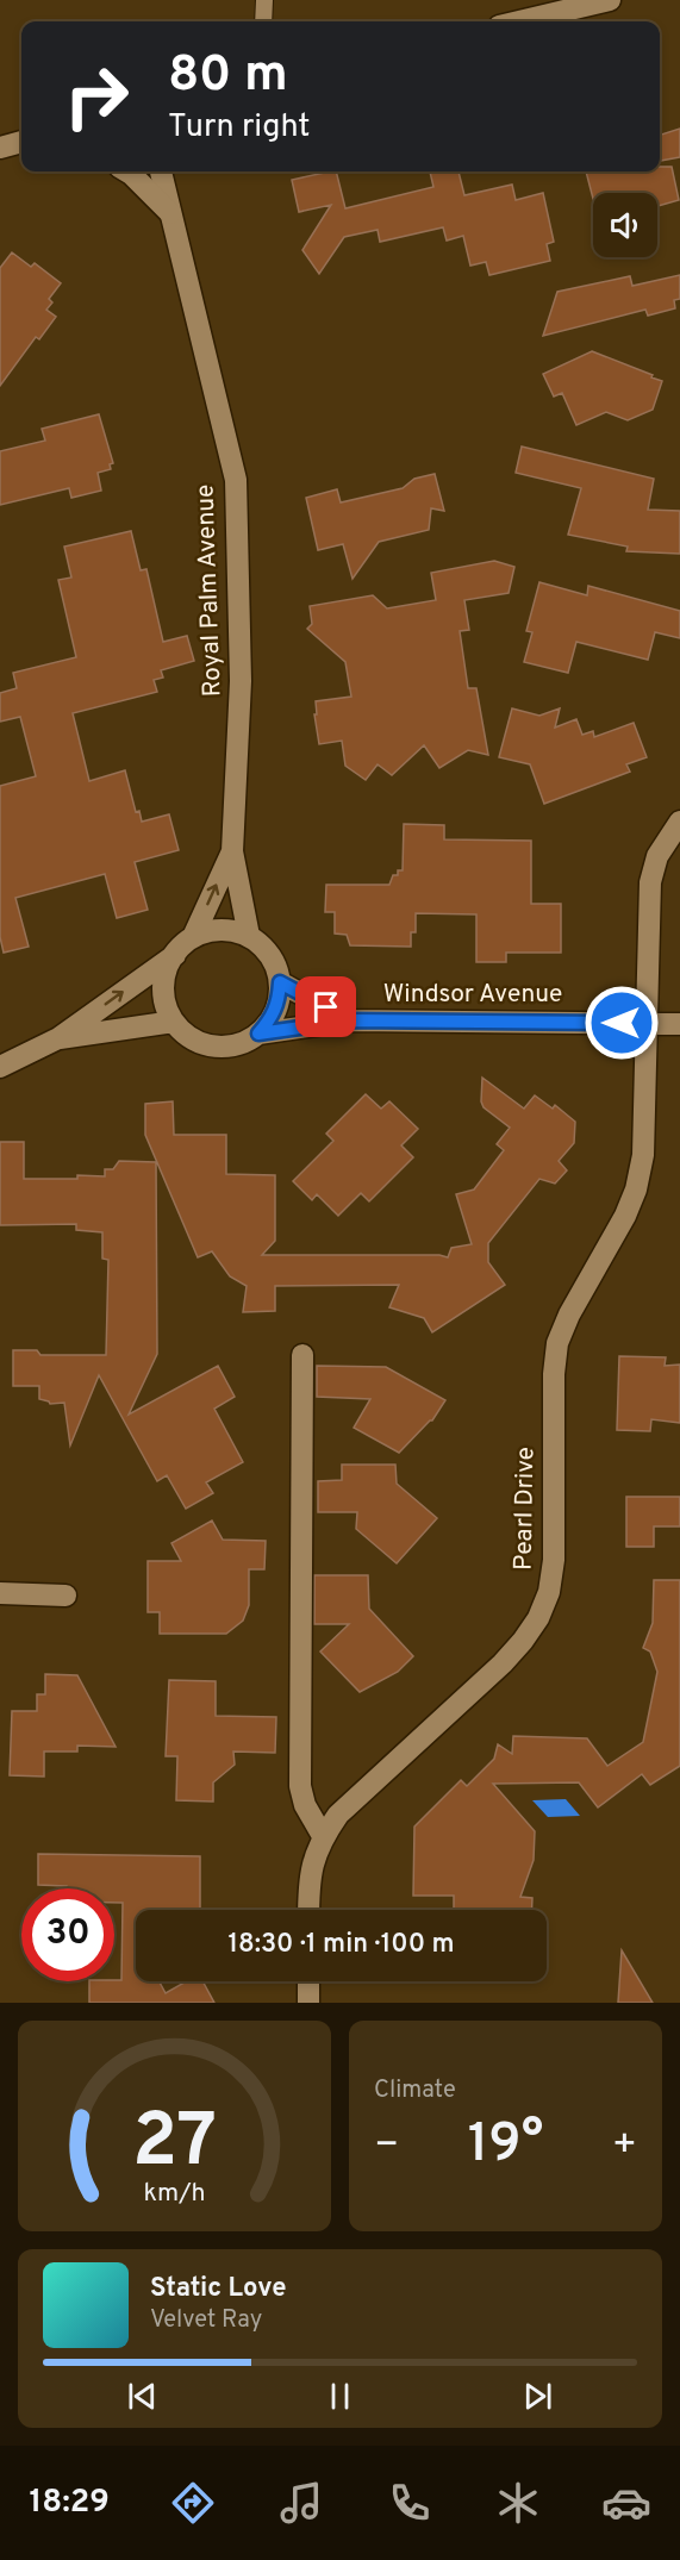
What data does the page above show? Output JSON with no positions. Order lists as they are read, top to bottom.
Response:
{
  "streets": {
    "street": ["Royal Palm Avenue", "Windsor Avenue", "Pearl Drive"]
  },
  "crossings": [
    ["Royal Palm Avenue", "Windsor Avenue"],
    ["Windsor Avenue", "Pearl Drive"]
  ],
  "page": {
    "turn": ["80 m", "Turn right"],
    "limit": "30",
    "trip": "18:30 · 1 min · 100 m",
    "tile": "Climate",
    "heat": ["−", "19°", "+"],
    "song": ["Static Love", "Velvet Ray"],
    "tabs": "18:29",
    "gauge": ["27", "km/h"]
  }
}
